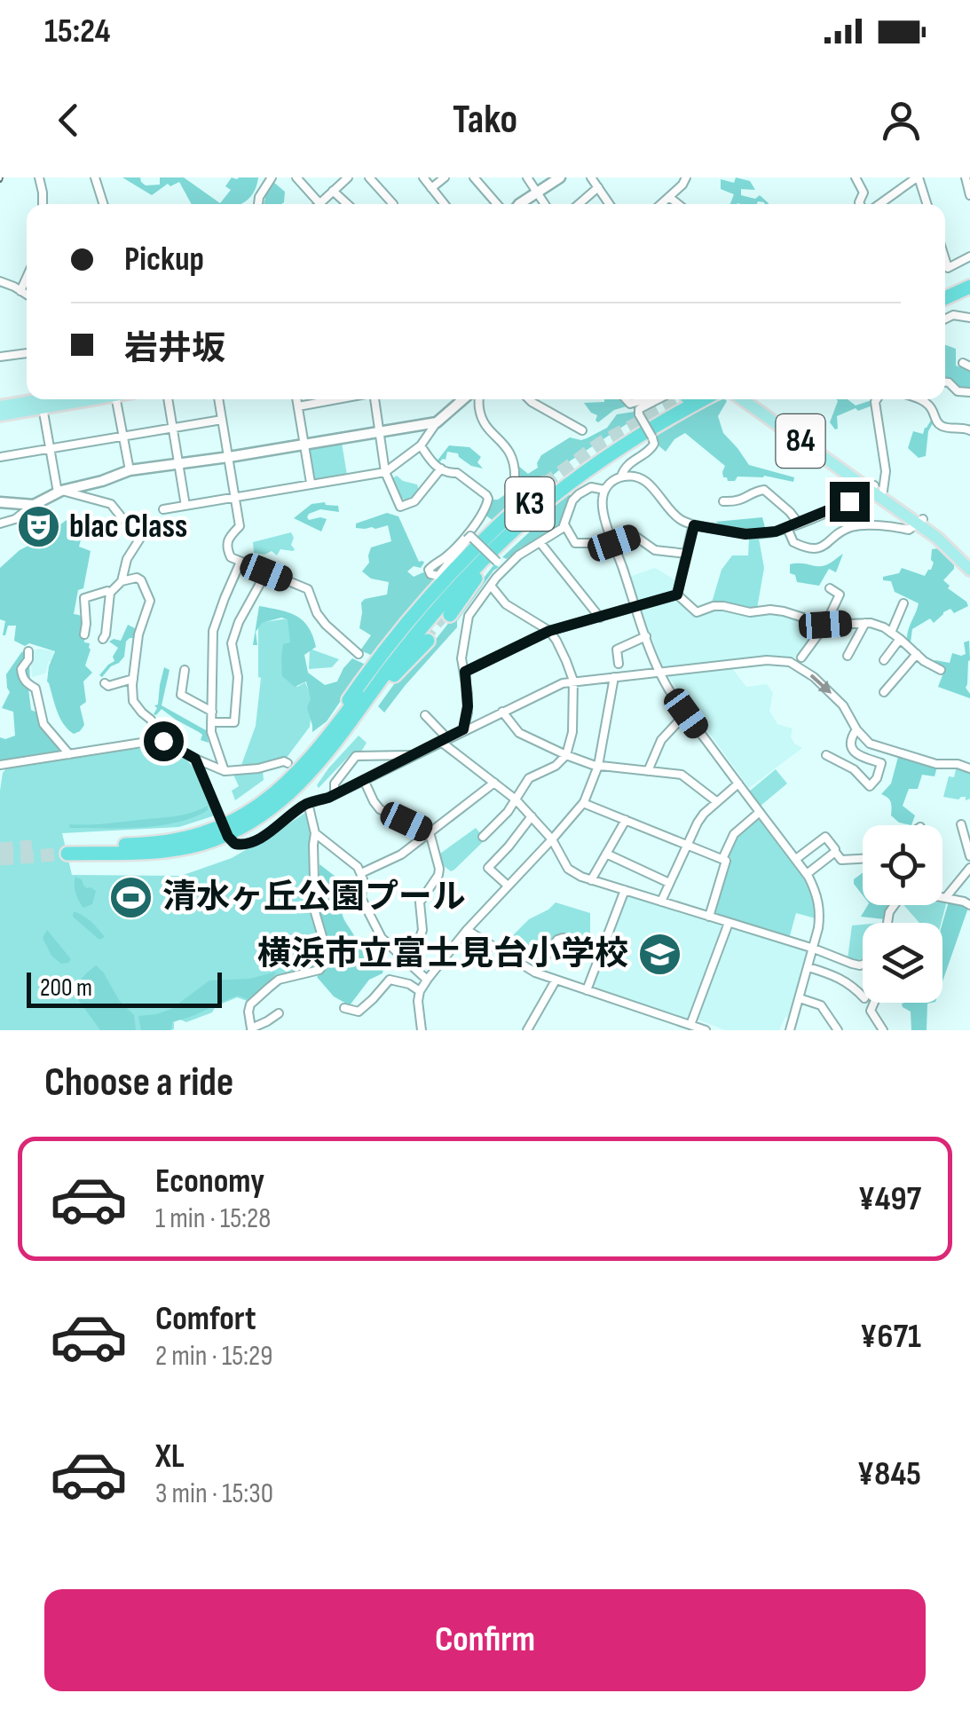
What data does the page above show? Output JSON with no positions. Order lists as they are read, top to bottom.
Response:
{
  "streets": {
    "highway": ["K3"],
    "main road": ["84"]
  },
  "places": {
    "theatre": ["blac Class"],
    "sports": ["清水ヶ丘公園プール"],
    "school or university": ["横浜市立富士見台小学校"]
  },
  "scale_bar": "200 m",
  "page": {
    "status": "15:24",
    "header": "Tako",
    "banner": ["Pickup", "岩井坂"],
    "scale": "200 m",
    "heading": "Choose a ride",
    "list": [
      {
        "name": "Economy",
        "note": "1 min · 15:28",
        "value": "¥497"
      },
      {
        "name": "Comfort",
        "note": "2 min · 15:29",
        "value": "¥671"
      },
      {
        "name": "XL",
        "note": "3 min · 15:30",
        "value": "¥845"
      }
    ],
    "buttons": "Confirm"
  }
}
